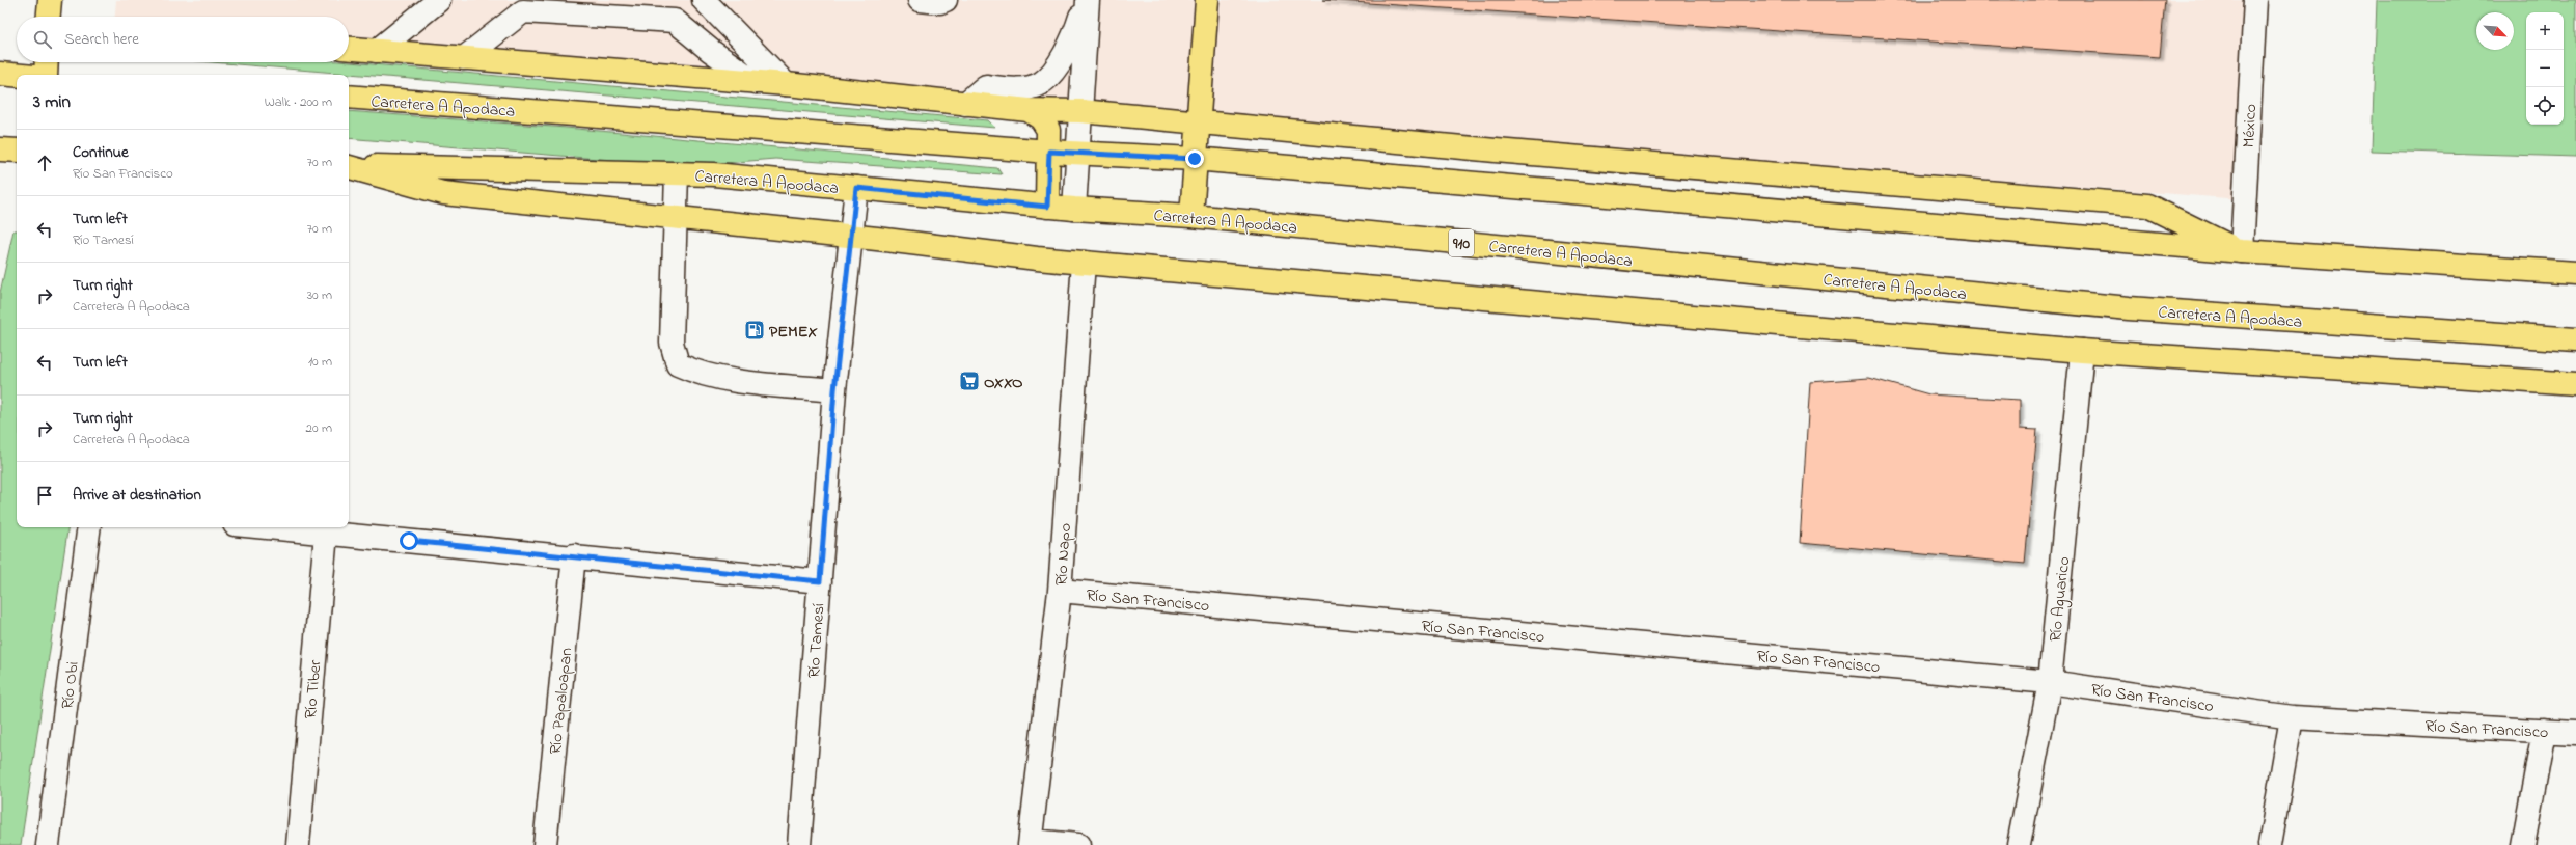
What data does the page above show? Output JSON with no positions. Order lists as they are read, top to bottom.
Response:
{
  "streets": {
    "main road": ["Carretera A Apodaca", "910"],
    "street": [
      "México",
      "Río Napo",
      "Río San Francisco",
      "Río Aguarico",
      "Río Tamesí",
      "Río Obi",
      "Río Tiber",
      "Río Papaloapan"
    ]
  },
  "crossings": [
    ["Carretera A Apodaca", "México"],
    ["Carretera A Apodaca", "Río Tamesí"],
    ["Río Napo", "Río San Francisco"],
    ["Río San Francisco", "Río Aguarico"]
  ],
  "places": {
    "fuel station": ["PEMEX"],
    "supermarket": ["OXXO"]
  },
  "north": "bottom right",
  "page": {
    "map_buttons": ["+", "−"],
    "search": "Search here",
    "heading": ["3 min", "Walk · 200 m"],
    "list": [
      ["Continue", "Río San Francisco", "70 m"],
      ["Turn left", "Río Tamesí", "70 m"],
      ["Turn right", "Carretera A Apodaca", "30 m"],
      ["Turn left", "10 m"],
      ["Turn right", "Carretera A Apodaca", "20 m"],
      "Arrive at destination"
    ]
  }
}
